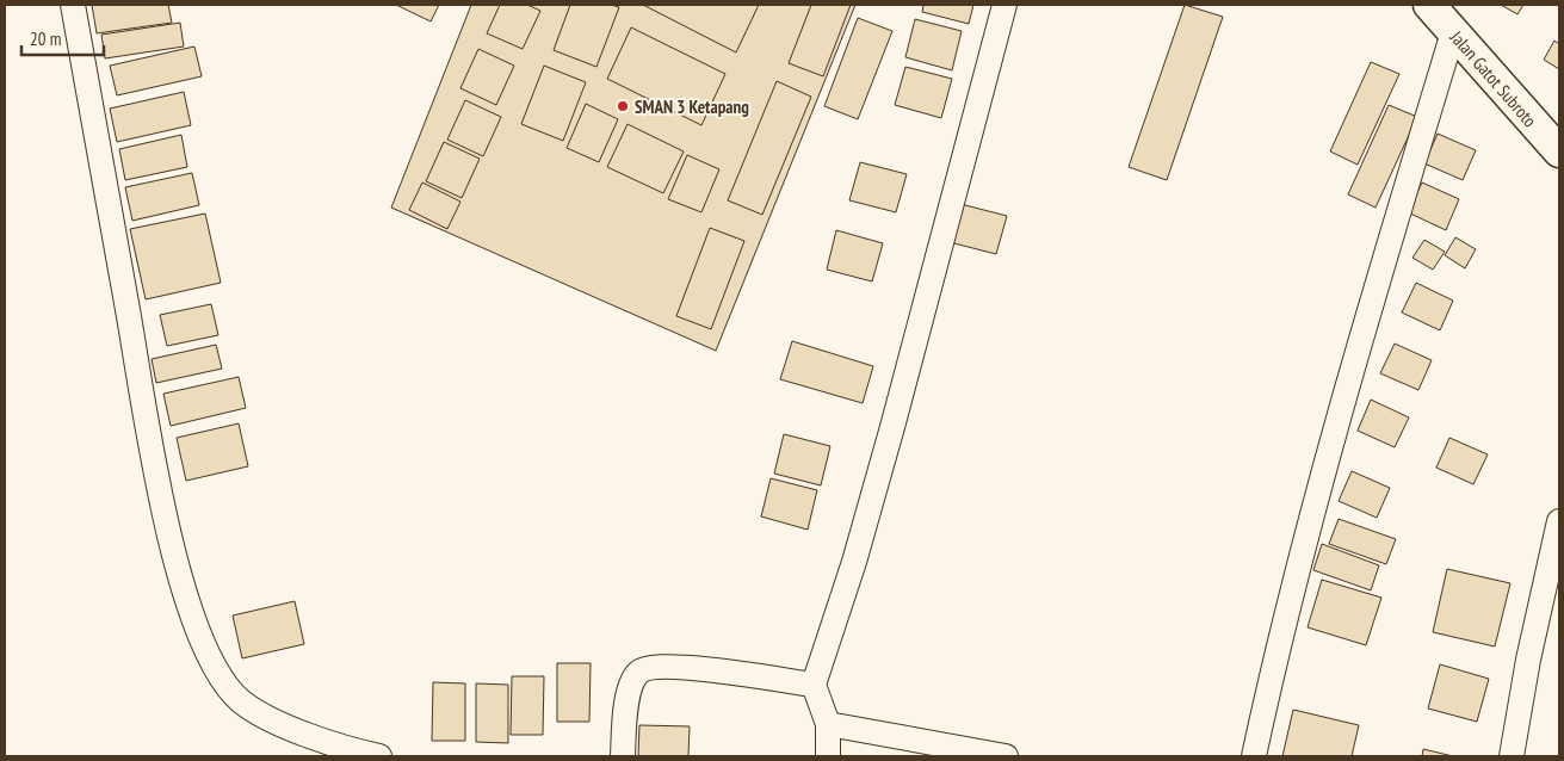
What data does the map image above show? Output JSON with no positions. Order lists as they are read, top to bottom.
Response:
{
  "streets": {
    "street": ["Jalan Gatot Subroto"]
  },
  "places": ["SMAN 3 Ketapang"],
  "scale_bar": "20 m"
}
